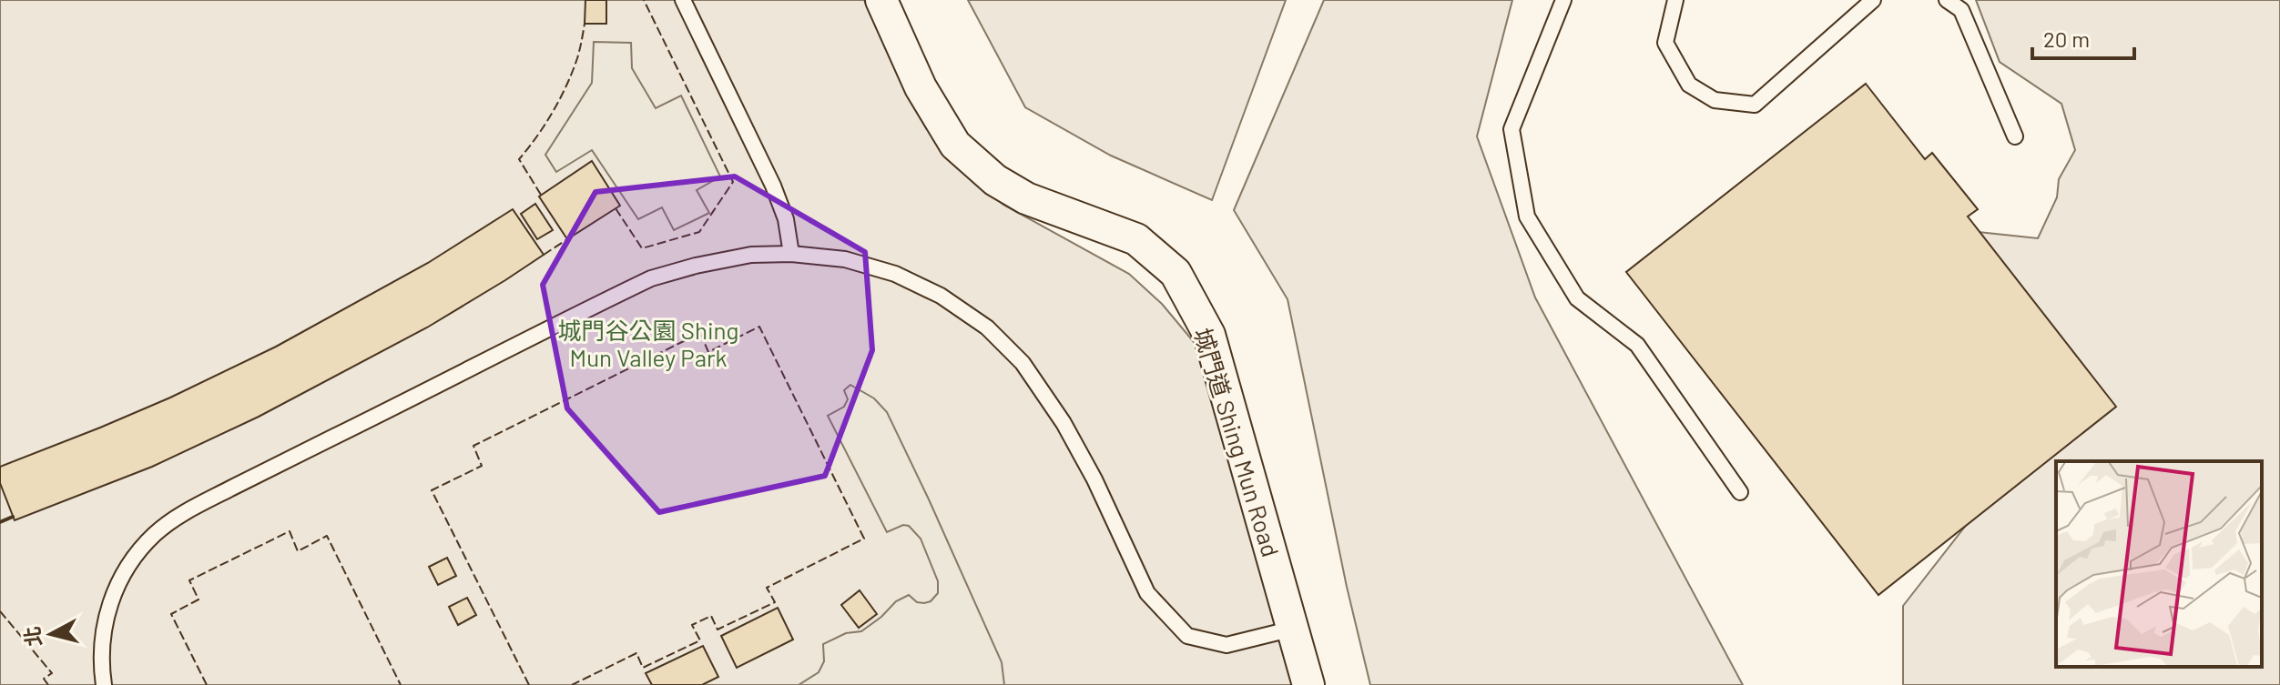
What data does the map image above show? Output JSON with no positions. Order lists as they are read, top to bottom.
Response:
{
  "streets": {
    "street": ["城門道 Shing Mun Road"]
  },
  "parks": ["城門谷公園 Shing Mun Valley Park"],
  "scale_bar": "20 m",
  "north": "left"
}
